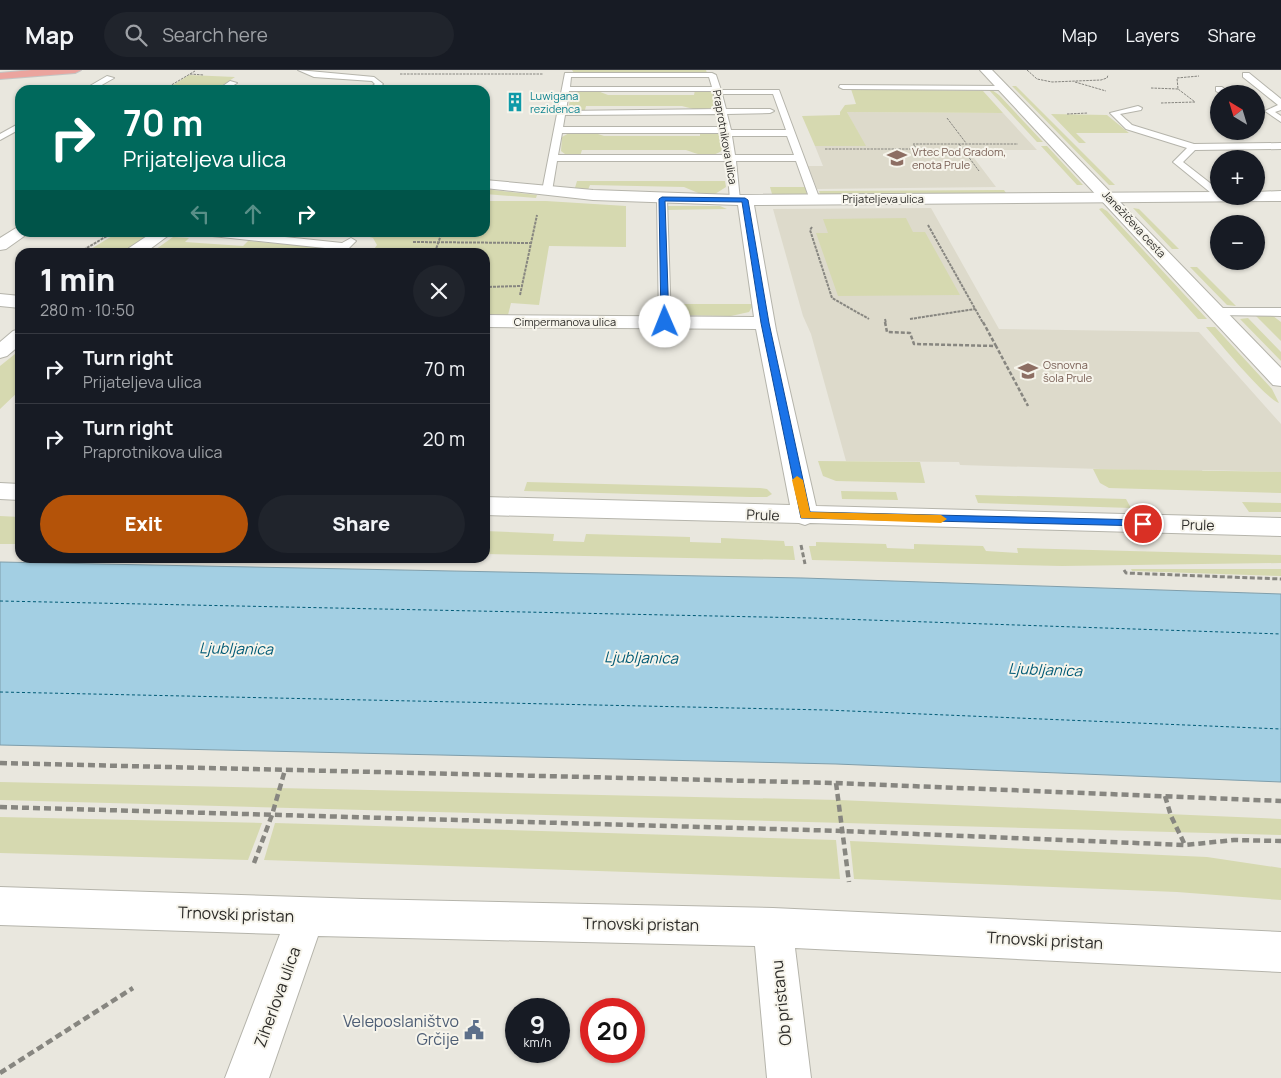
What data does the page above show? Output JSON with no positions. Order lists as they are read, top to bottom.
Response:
{
  "streets": {
    "street": [
      "Praprotnikova ulica",
      "Prijateljeva ulica",
      "Janežičeva cesta",
      "Cimpermanova ulica",
      "Prule",
      "Trnovski pristan",
      "Ziherlova ulica",
      "Ob pristanu"
    ]
  },
  "crossings": [
    ["Praprotnikova ulica", "Prijateljeva ulica"],
    ["Praprotnikova ulica", "Cimpermanova ulica"],
    ["Praprotnikova ulica", "Prule"],
    ["Prijateljeva ulica", "Janežičeva cesta"],
    ["Trnovski pristan", "Ziherlova ulica"],
    ["Trnovski pristan", "Ob pristanu"]
  ],
  "water": ["Ljubljanica"],
  "places": {
    "building": ["Luwigana rezidenca"],
    "school or university": ["Vrtec Pod Gradom, enota Prule", "Osnovna šola Prule"],
    "public building": ["Veleposlaništvo Grčije"]
  },
  "north": "top left",
  "page": {
    "header": "Map",
    "search": "Search here",
    "nav": ["Map", "Layers", "Share"],
    "map_buttons": ["+", "−"],
    "turn": ["70 m", "Prijateljeva ulica"],
    "heading": ["1 min", "280 m · 10:50"],
    "list": [
      {
        "name": "Turn right",
        "note": "Prijateljeva ulica",
        "value": "70 m"
      },
      {
        "name": "Turn right",
        "note": "Praprotnikova ulica",
        "value": "20 m"
      }
    ],
    "buttons": ["Exit", "Share"],
    "speed": "9 km/h",
    "limit": "20"
  }
}
